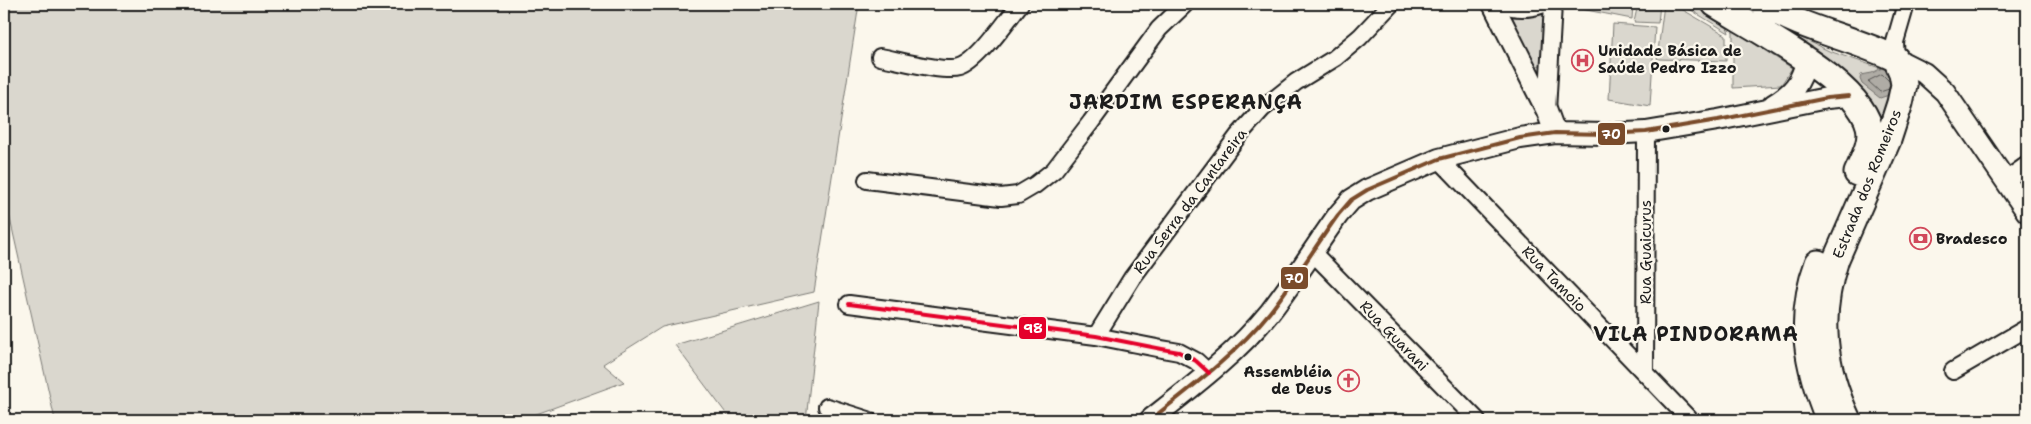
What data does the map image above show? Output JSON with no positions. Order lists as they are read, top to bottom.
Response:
{
  "streets": {
    "main road": ["Estrada dos Romeiros"],
    "street": [
      "Rua Serra da Cantareira",
      "Rua Guaicurus",
      "Rua Tamoio",
      "Rua Guarani"
    ]
  },
  "crossings": [
    ["Rua Guaicurus", "Rua Tamoio"]
  ],
  "districts": ["JARDIM ESPERANÇA", "VILA PINDORAMA"],
  "places": {
    "hospital": ["Unidade Básica de Saúde Pedro Izzo"],
    "bank": ["Bradesco"],
    "church": ["Assembléia de Deus"]
  },
  "lines": ["transit line 70", "transit line 98"]
}
